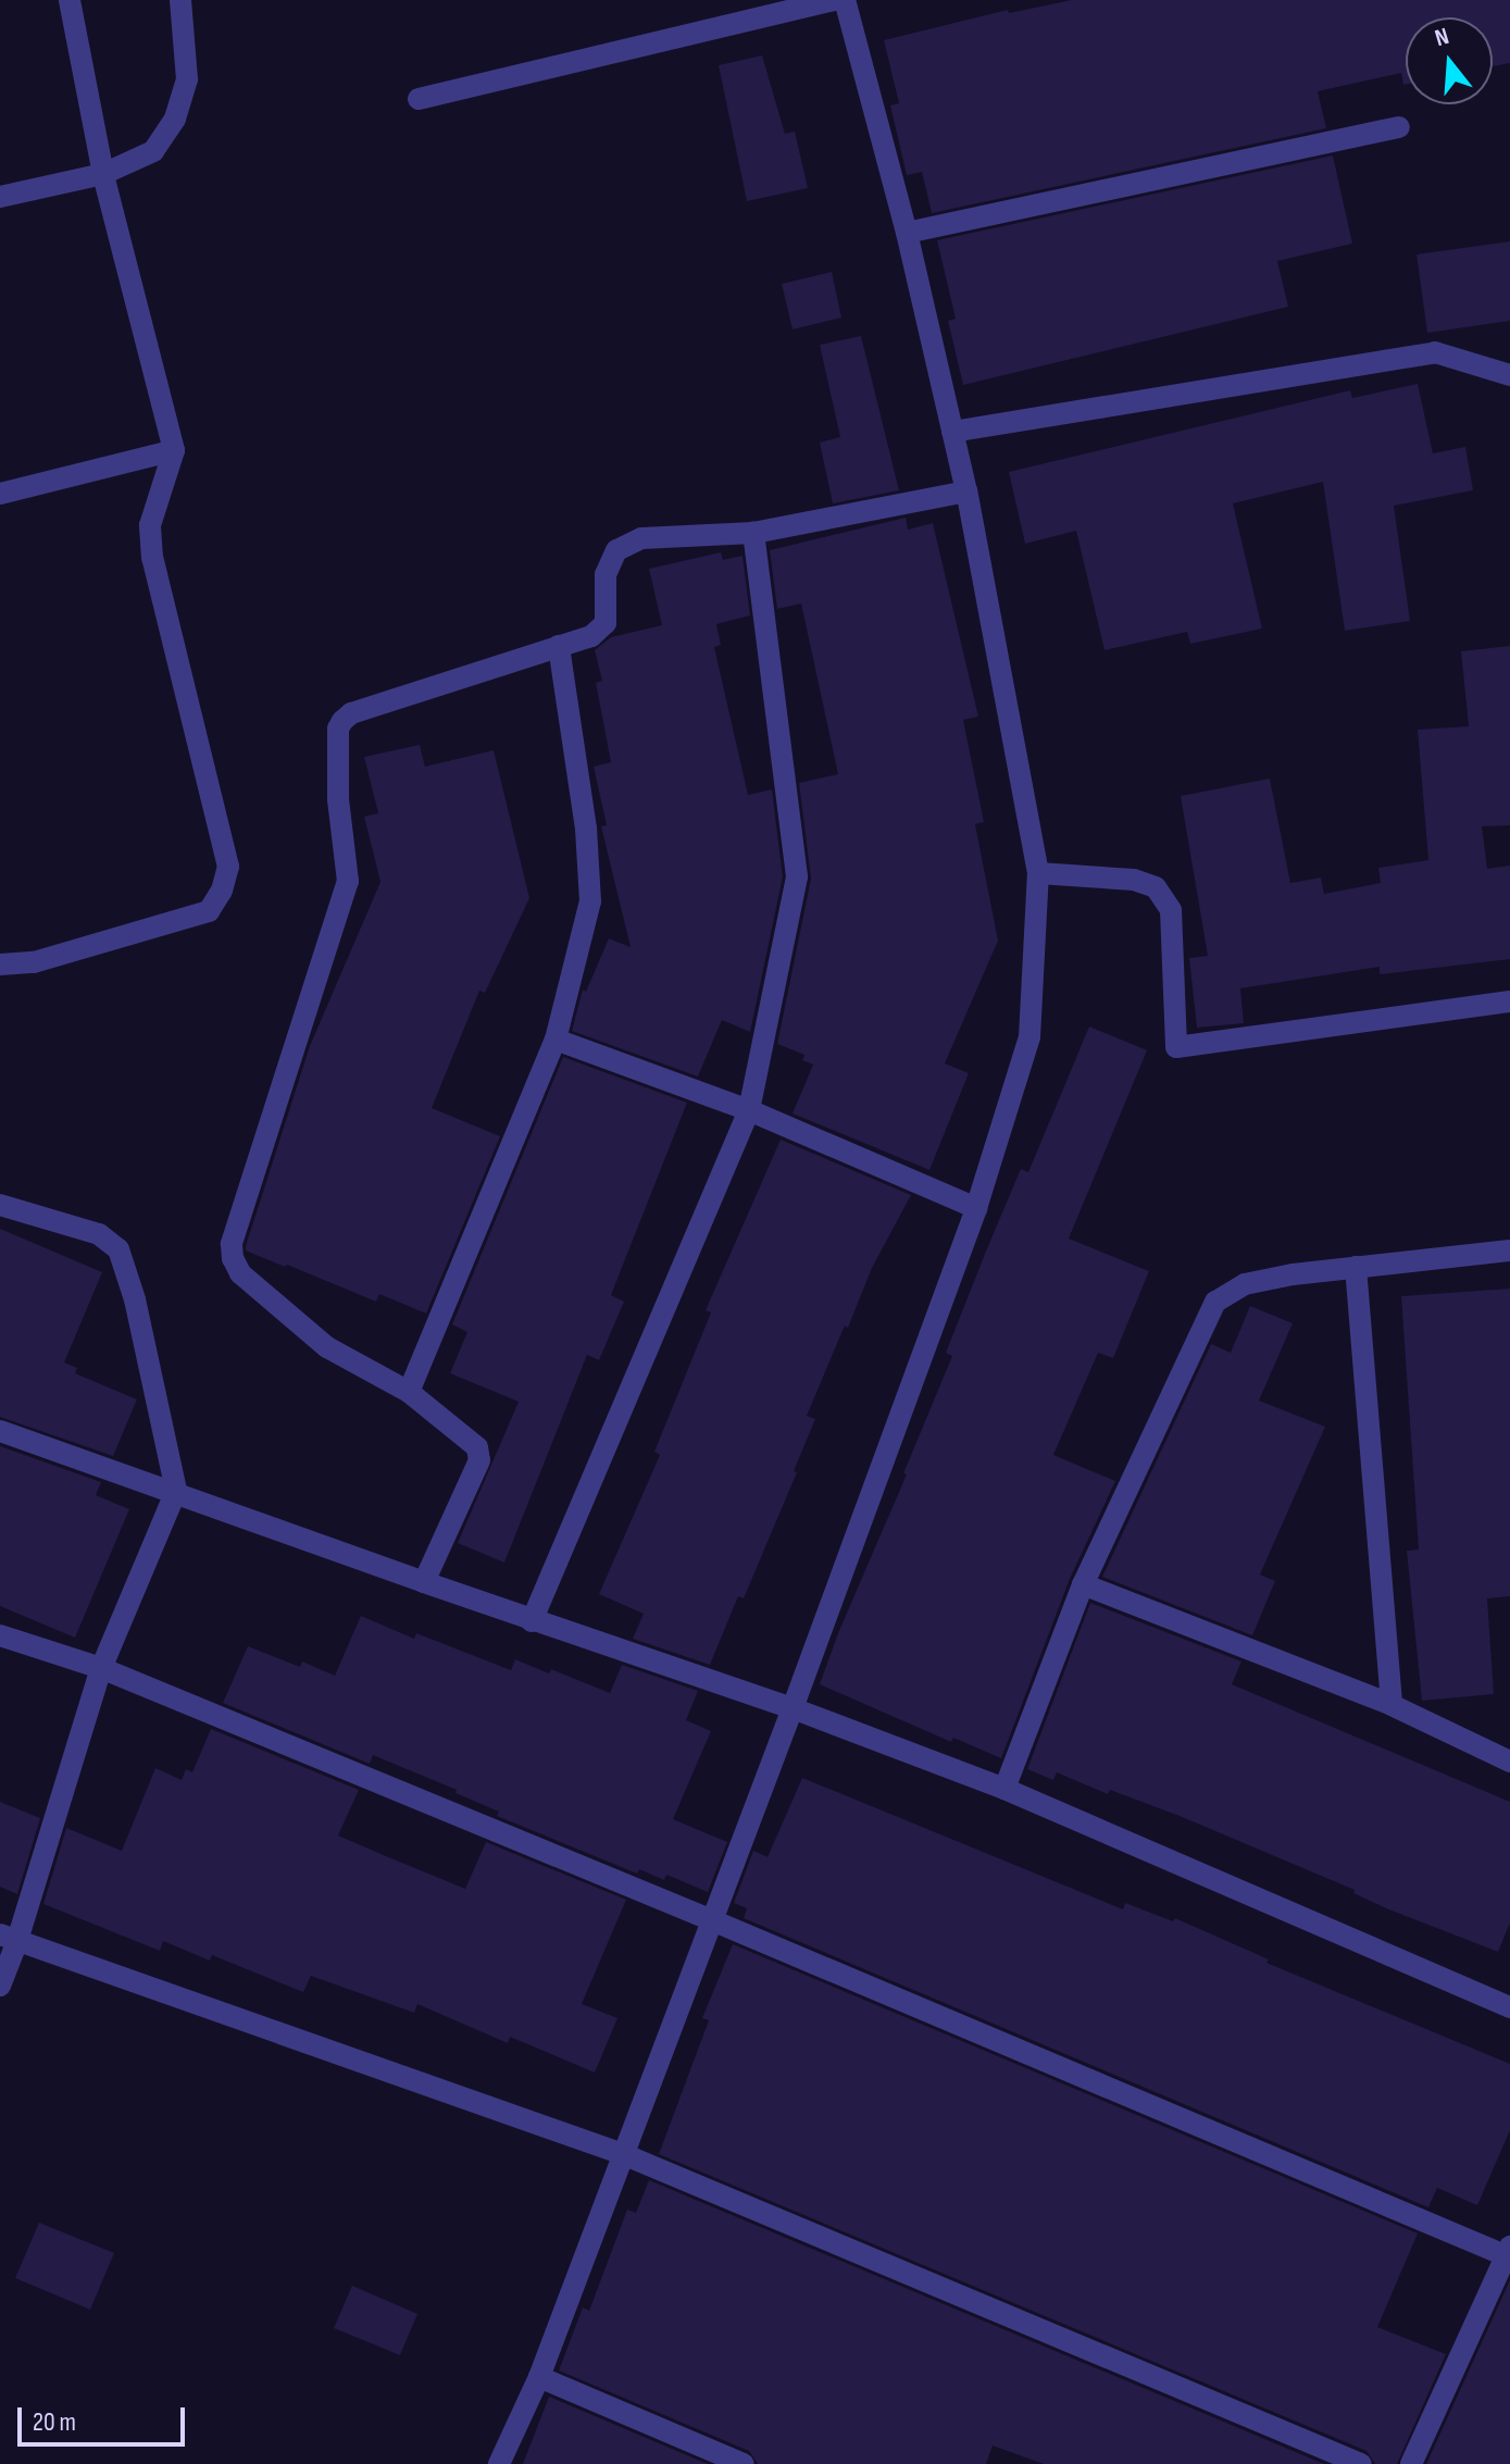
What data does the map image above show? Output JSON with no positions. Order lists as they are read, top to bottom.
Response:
{
  "scale_bar": "20 m",
  "north": "top"
}
